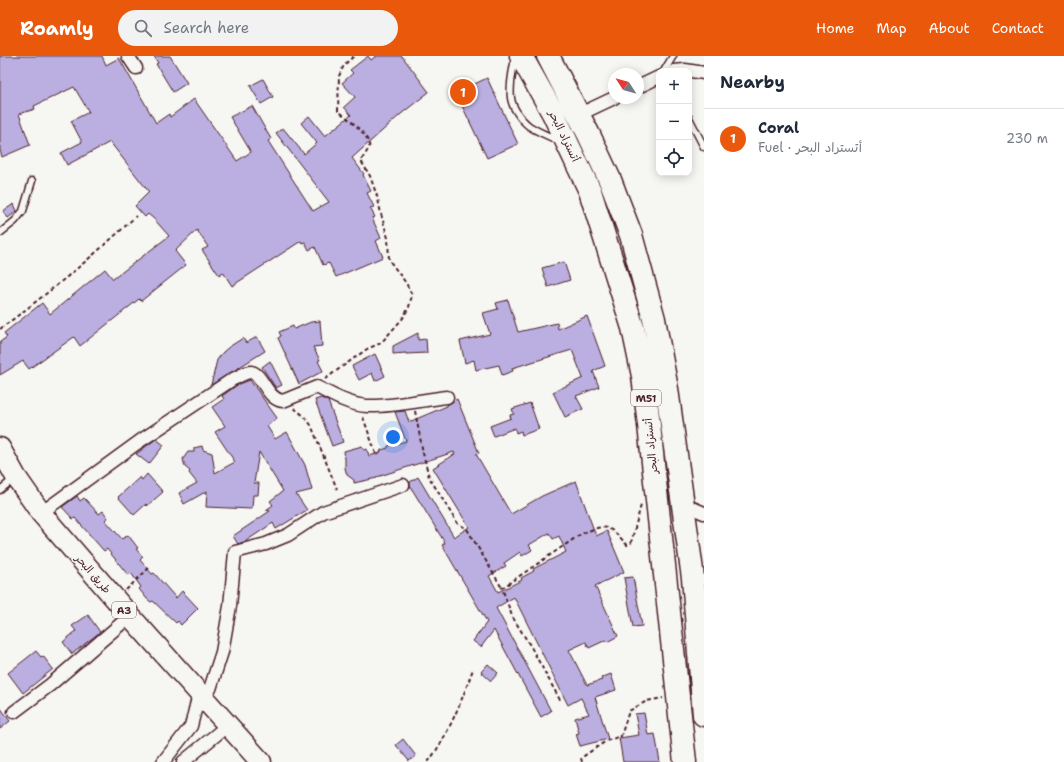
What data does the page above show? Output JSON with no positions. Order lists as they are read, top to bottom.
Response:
{
  "streets": {
    "highway": [
      "أتستراد البحر",
      "M51",
      "طريق البحر",
      "A3"
    ]
  },
  "north": "top left",
  "page": {
    "header": "Roamly",
    "search": "Search here",
    "nav": [
      "Home",
      "Map",
      "About",
      "Contact"
    ],
    "heading": "Nearby",
    "map_buttons": ["+", "−"],
    "pins": "1",
    "list": [
      {
        "mark": "1",
        "name": "Coral",
        "note": "Fuel · أتستراد البحر",
        "value": "230 m"
      }
    ]
  }
}
